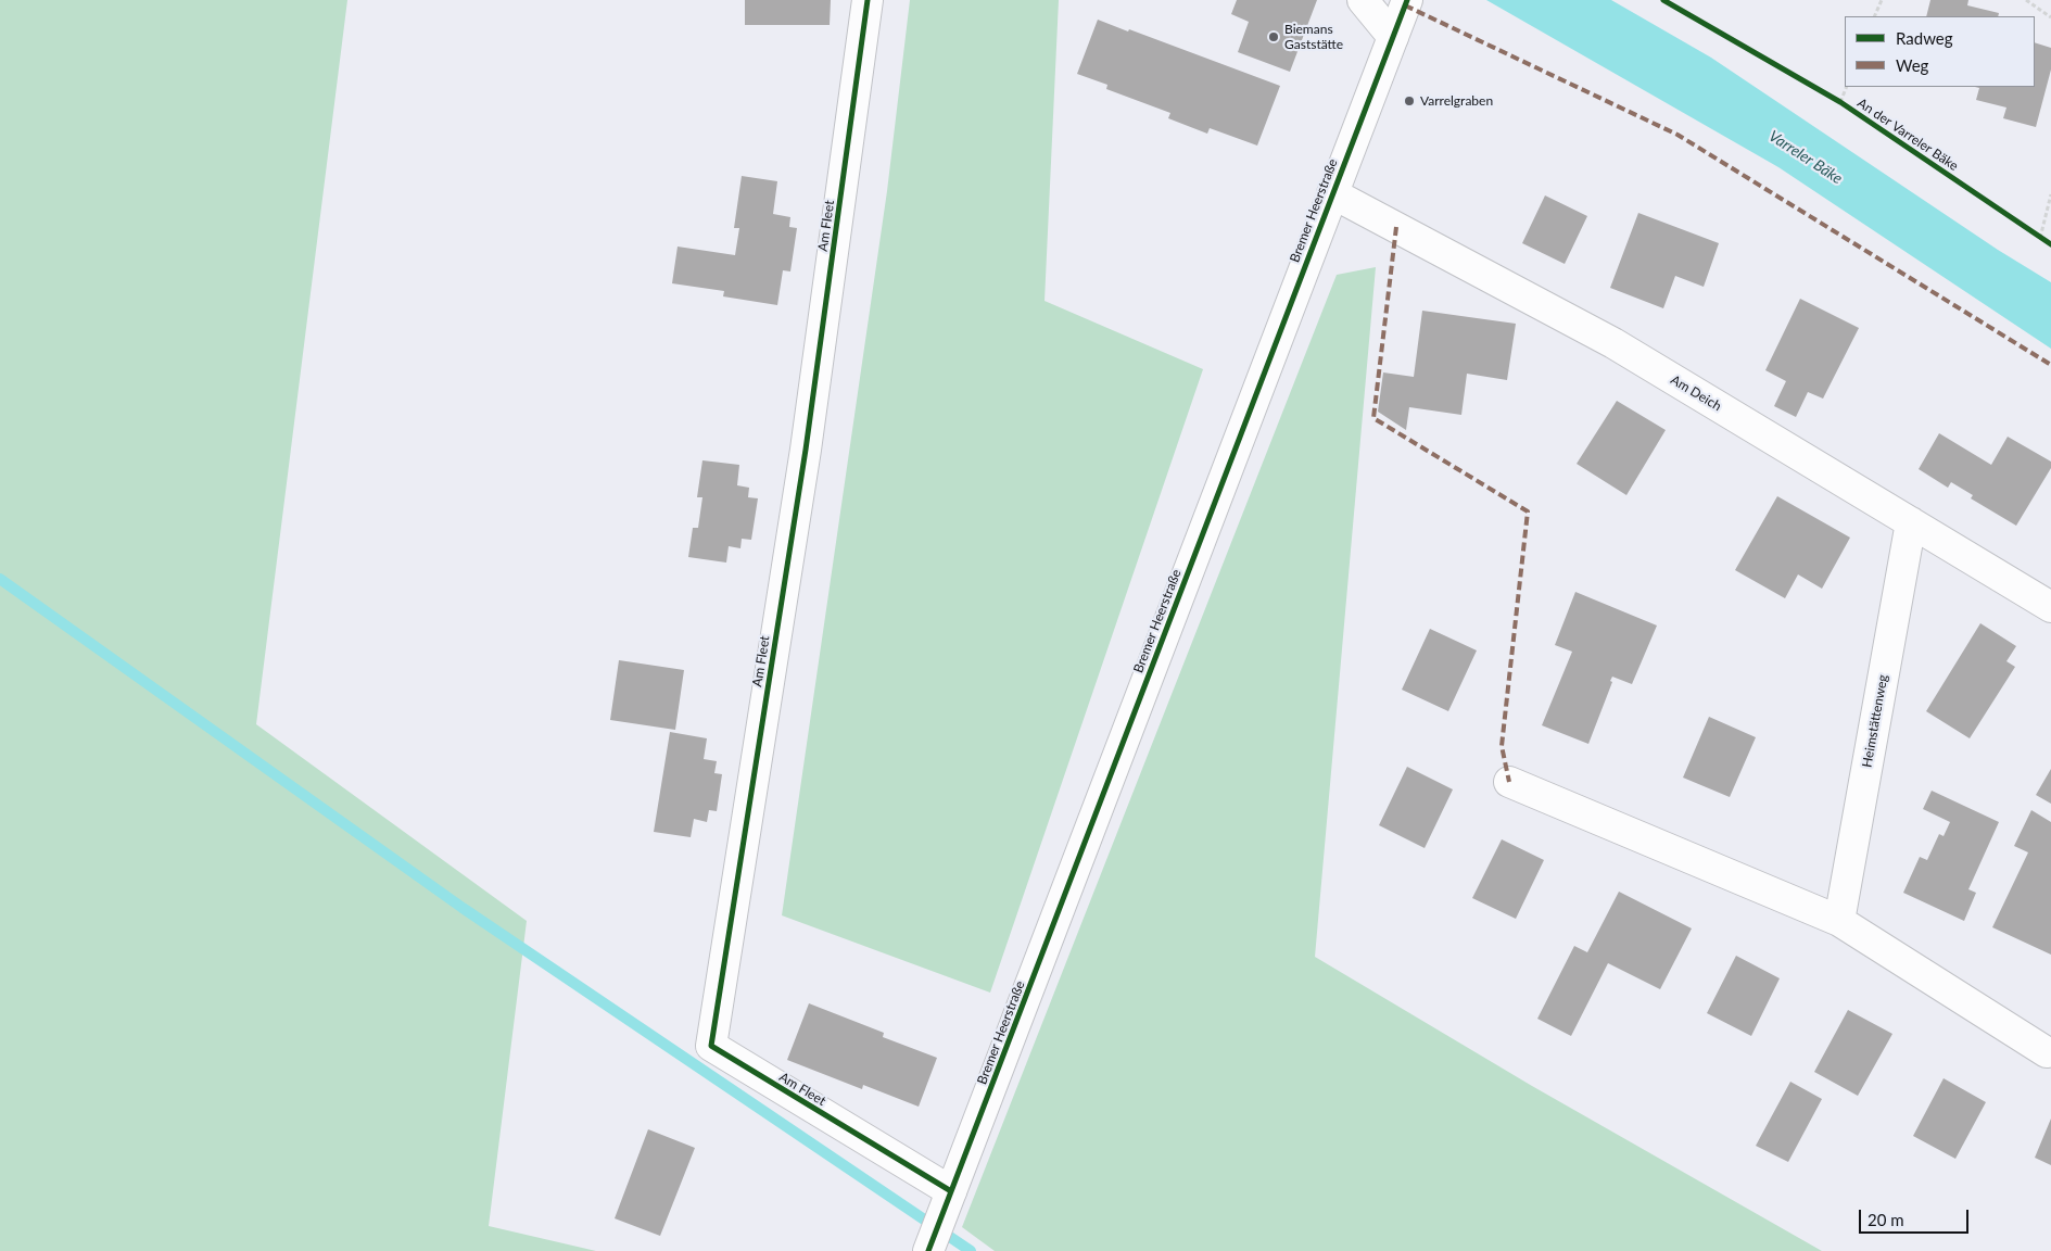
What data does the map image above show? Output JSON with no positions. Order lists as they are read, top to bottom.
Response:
{
  "streets": {
    "street": [
      "Bremer Heerstraße",
      "Am Fleet",
      "Am Deich",
      "Heimstättenweg"
    ],
    "cycle path": ["An der Varreler Bäke"]
  },
  "crossings": [
    ["Bremer Heerstraße", "Am Fleet"],
    ["Bremer Heerstraße", "Am Deich"],
    ["Am Deich", "Heimstättenweg"]
  ],
  "water": ["Varreler Bäke"],
  "places": ["Biemans Gaststätte", "Varrelgraben"],
  "legend": ["Radweg", "Weg"],
  "scale_bar": "20 m"
}
